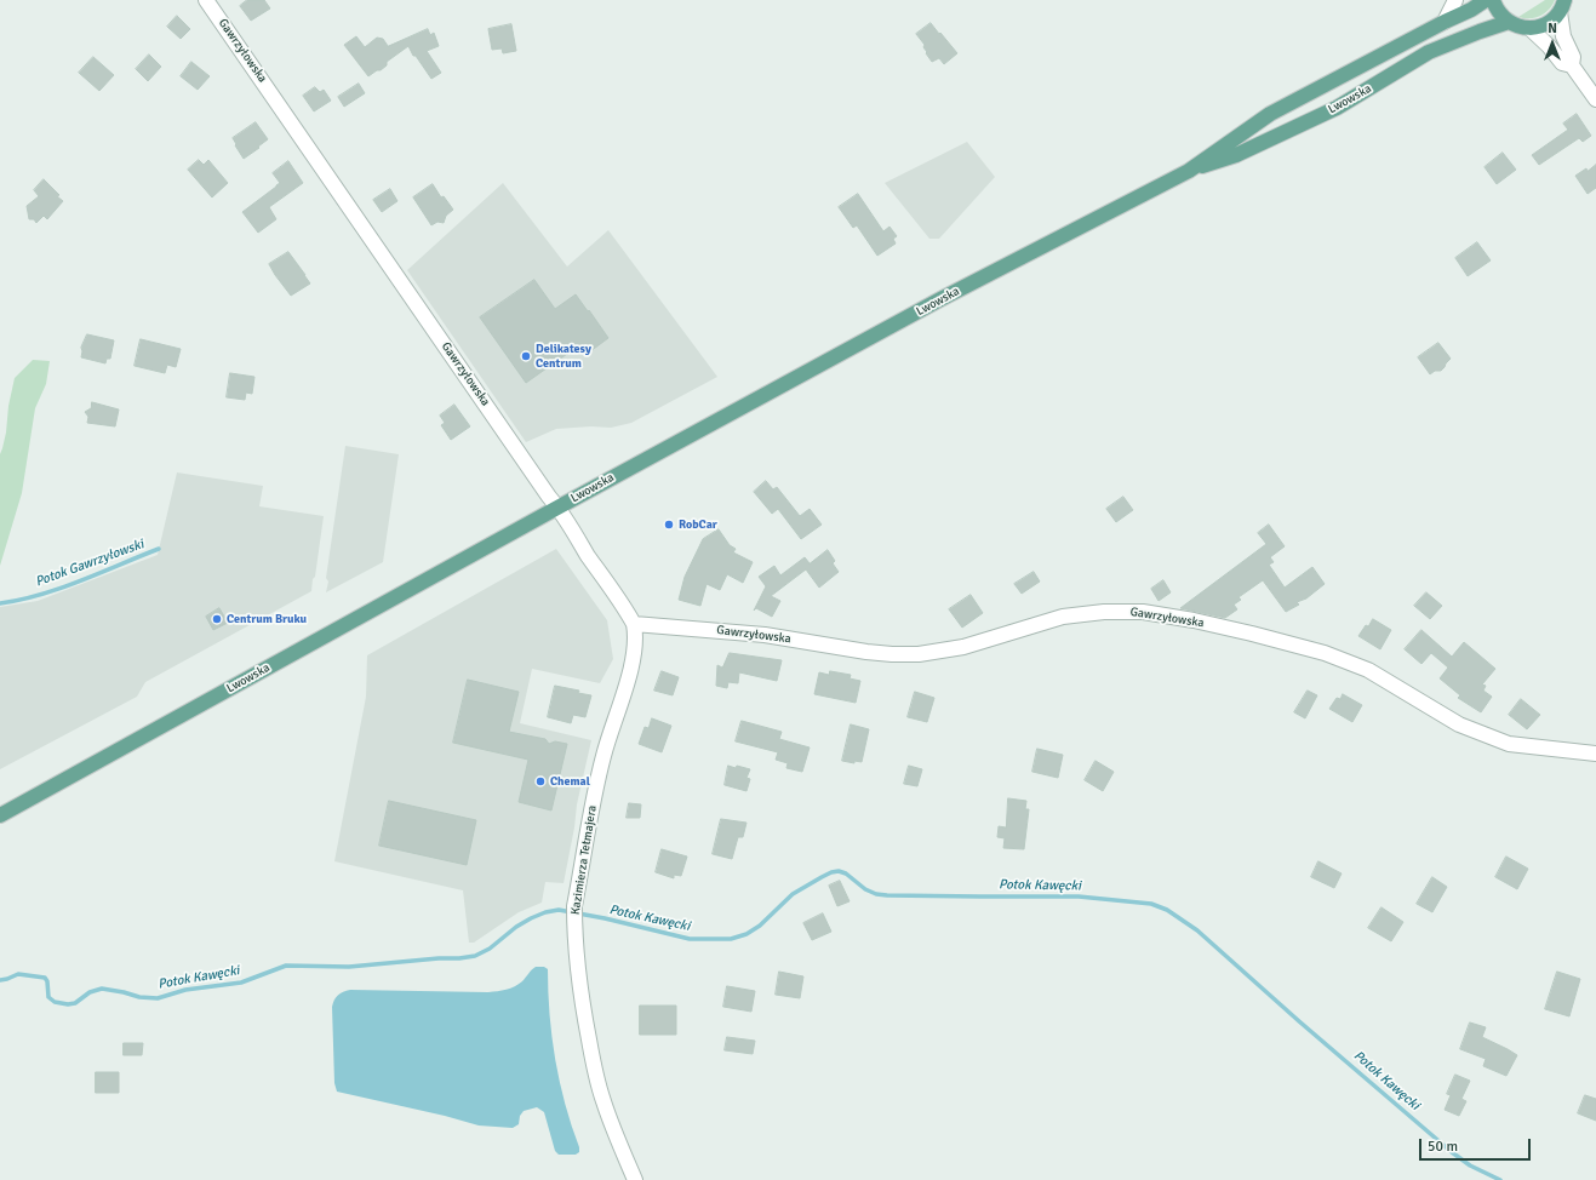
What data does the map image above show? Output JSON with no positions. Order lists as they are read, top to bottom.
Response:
{
  "streets": {
    "main road": ["Lwowska"],
    "street": ["Gawrzyłowska", "Kazimierza Tetmajera"]
  },
  "crossings": [
    ["Gawrzyłowska", "Lwowska"],
    ["Gawrzyłowska", "Kazimierza Tetmajera"]
  ],
  "water": ["Potok Gawrzyłowski", "Potok Kawęcki"],
  "places": [
    "Delikatesy Centrum",
    "RobCar",
    "Centrum Bruku",
    "Chemal"
  ],
  "scale_bar": "50 m",
  "north": "top"
}
